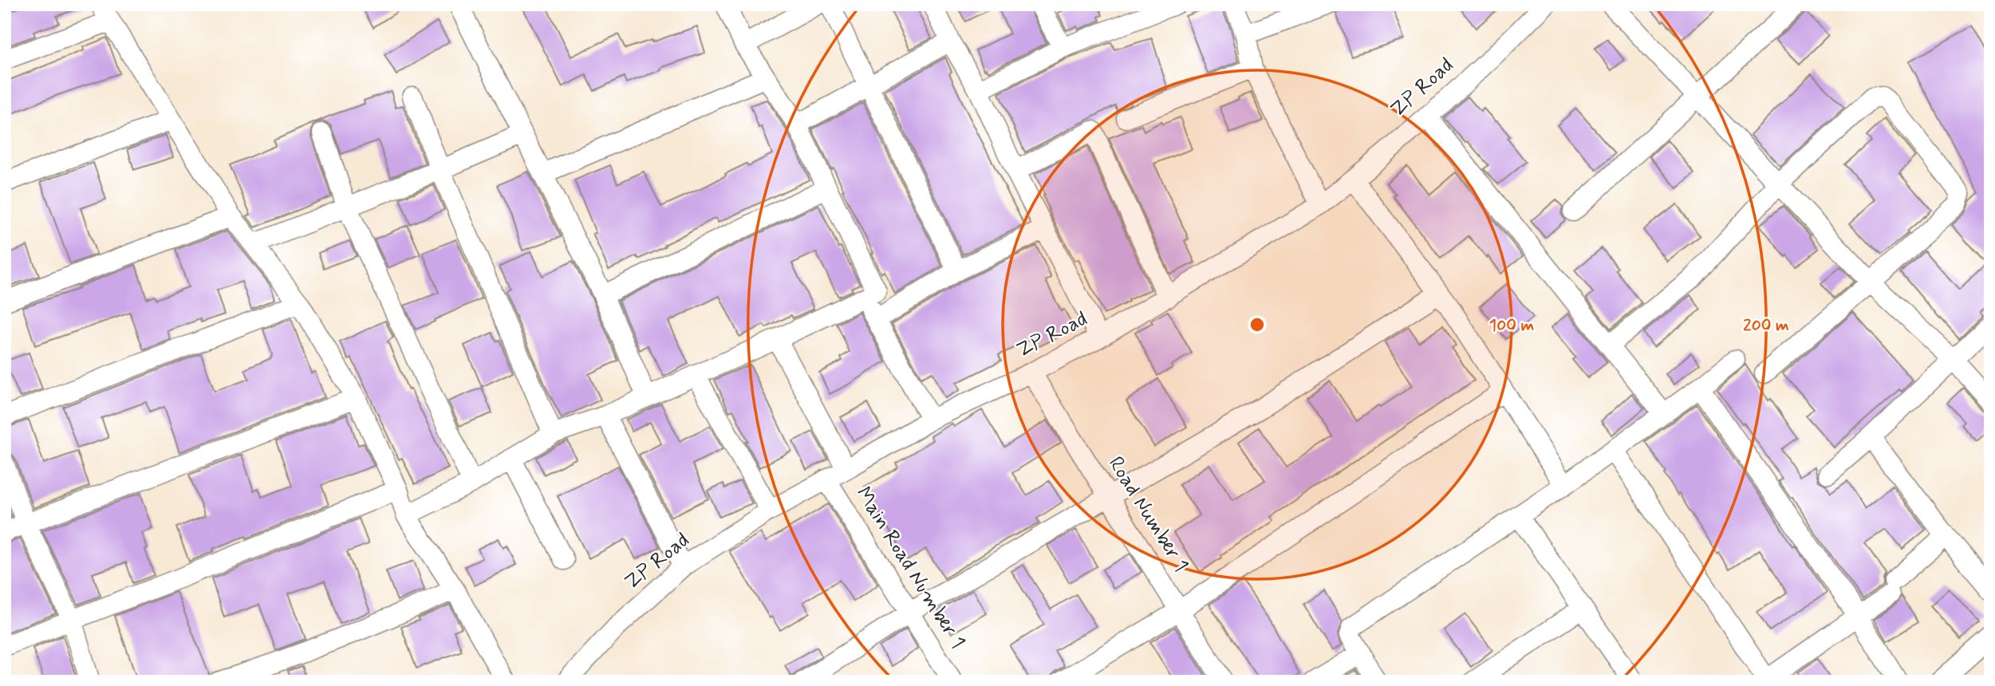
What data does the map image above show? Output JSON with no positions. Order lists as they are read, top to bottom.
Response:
{
  "streets": {
    "street": ["ZP Road", "Road Number 1", "Main Road Number 1"]
  },
  "crossings": [
    ["ZP Road", "Road Number 1"],
    ["ZP Road", "Main Road Number 1"]
  ],
  "rings": ["100 m", "200 m"]
}
